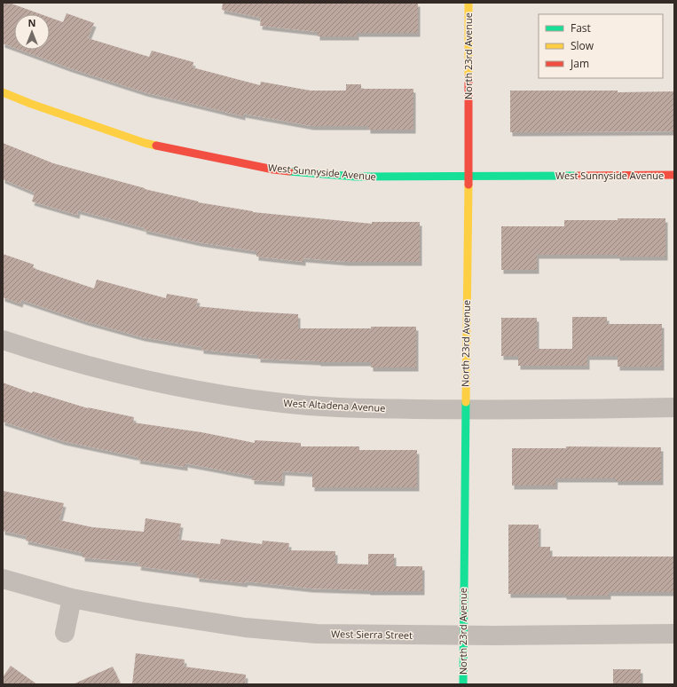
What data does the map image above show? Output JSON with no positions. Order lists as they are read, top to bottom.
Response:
{
  "streets": {
    "street": [
      "North 23rd Avenue",
      "West Sunnyside Avenue",
      "West Altadena Avenue",
      "West Sierra Street"
    ]
  },
  "crossings": [
    ["North 23rd Avenue", "West Sunnyside Avenue"],
    ["North 23rd Avenue", "West Altadena Avenue"],
    ["North 23rd Avenue", "West Sierra Street"]
  ],
  "legend": ["Fast", "Slow", "Jam"],
  "north": "top"
}
